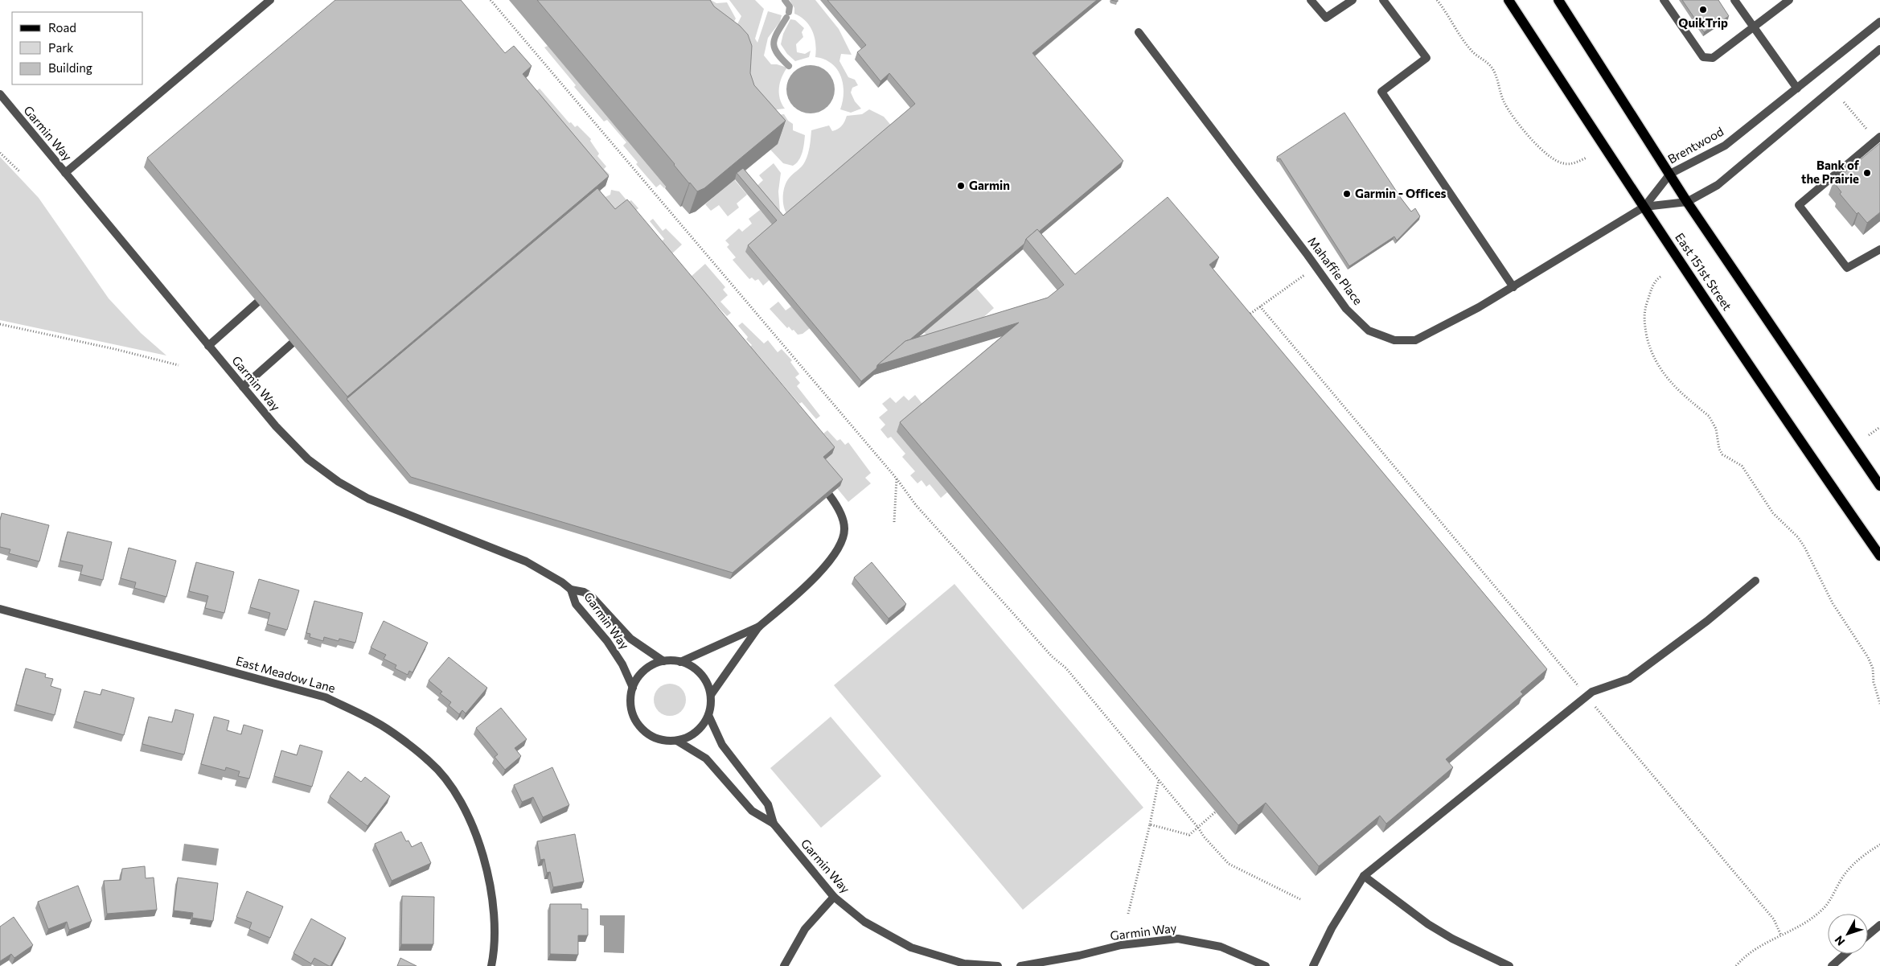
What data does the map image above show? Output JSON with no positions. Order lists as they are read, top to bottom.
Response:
{
  "streets": {
    "main road": ["East 151st Street"],
    "street": [
      "Garmin Way",
      "Brentwood",
      "Mahaffie Place",
      "East Meadow Lane"
    ]
  },
  "crossings": [
    ["Brentwood", "Mahaffie Place"],
    ["Brentwood", "East 151st Street"],
    ["Mahaffie Place", "East 151st Street"]
  ],
  "places": [
    "QuikTrip",
    "Bank of the Prairie",
    "Garmin",
    "Garmin - Offices"
  ],
  "legend": ["Road", "Park", "Building"],
  "north": "bottom left"
}
